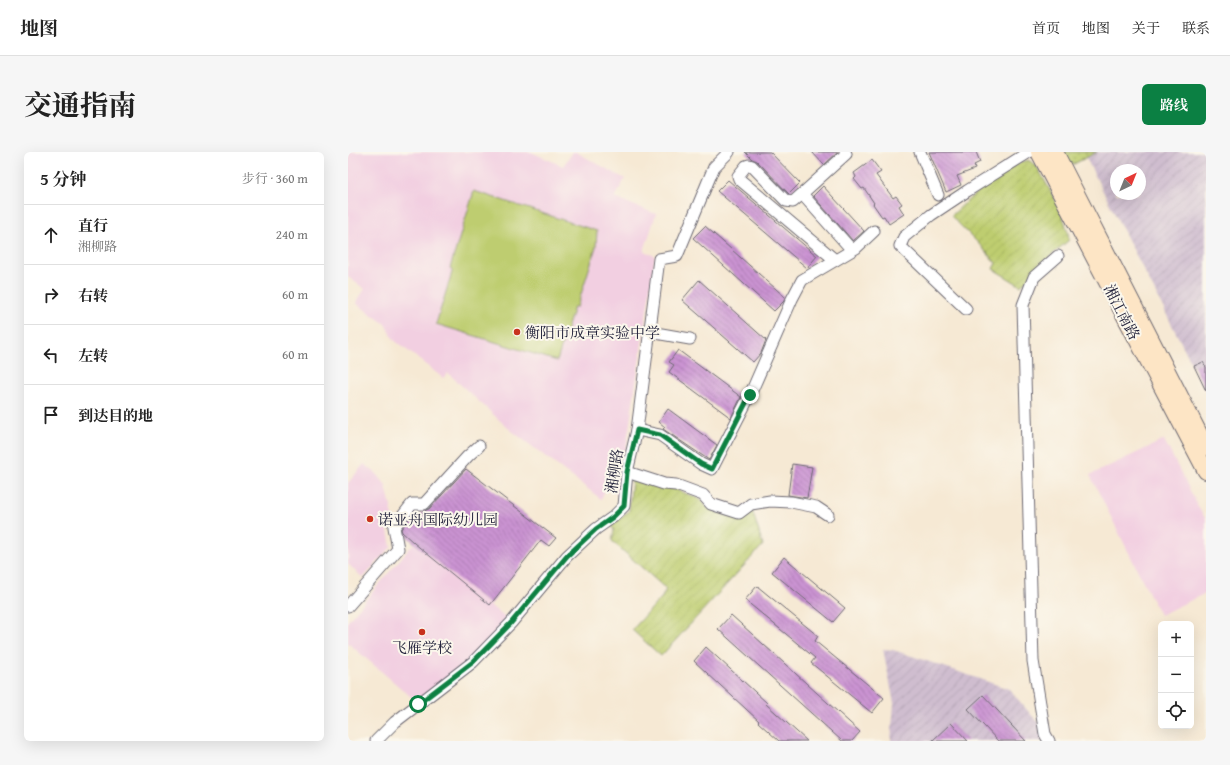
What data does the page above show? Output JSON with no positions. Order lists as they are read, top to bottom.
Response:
{
  "streets": {
    "main road": ["湘江南路"],
    "street": ["湘柳路"]
  },
  "places": ["衡阳市成章实验中学", "诺亚舟国际幼儿园", "飞雁学校"],
  "north": "top right",
  "page": {
    "header": "地图",
    "nav": [
      "首页",
      "地图",
      "关于",
      "联系"
    ],
    "title": "交通指南",
    "buttons": "路线",
    "heading": ["5 分钟", "步行 · 360 m"],
    "list": [
      ["直行", "湘柳路", "240 m"],
      ["右转", "60 m"],
      ["左转", "60 m"],
      "到达目的地"
    ],
    "map_buttons": ["+", "−"]
  }
}
